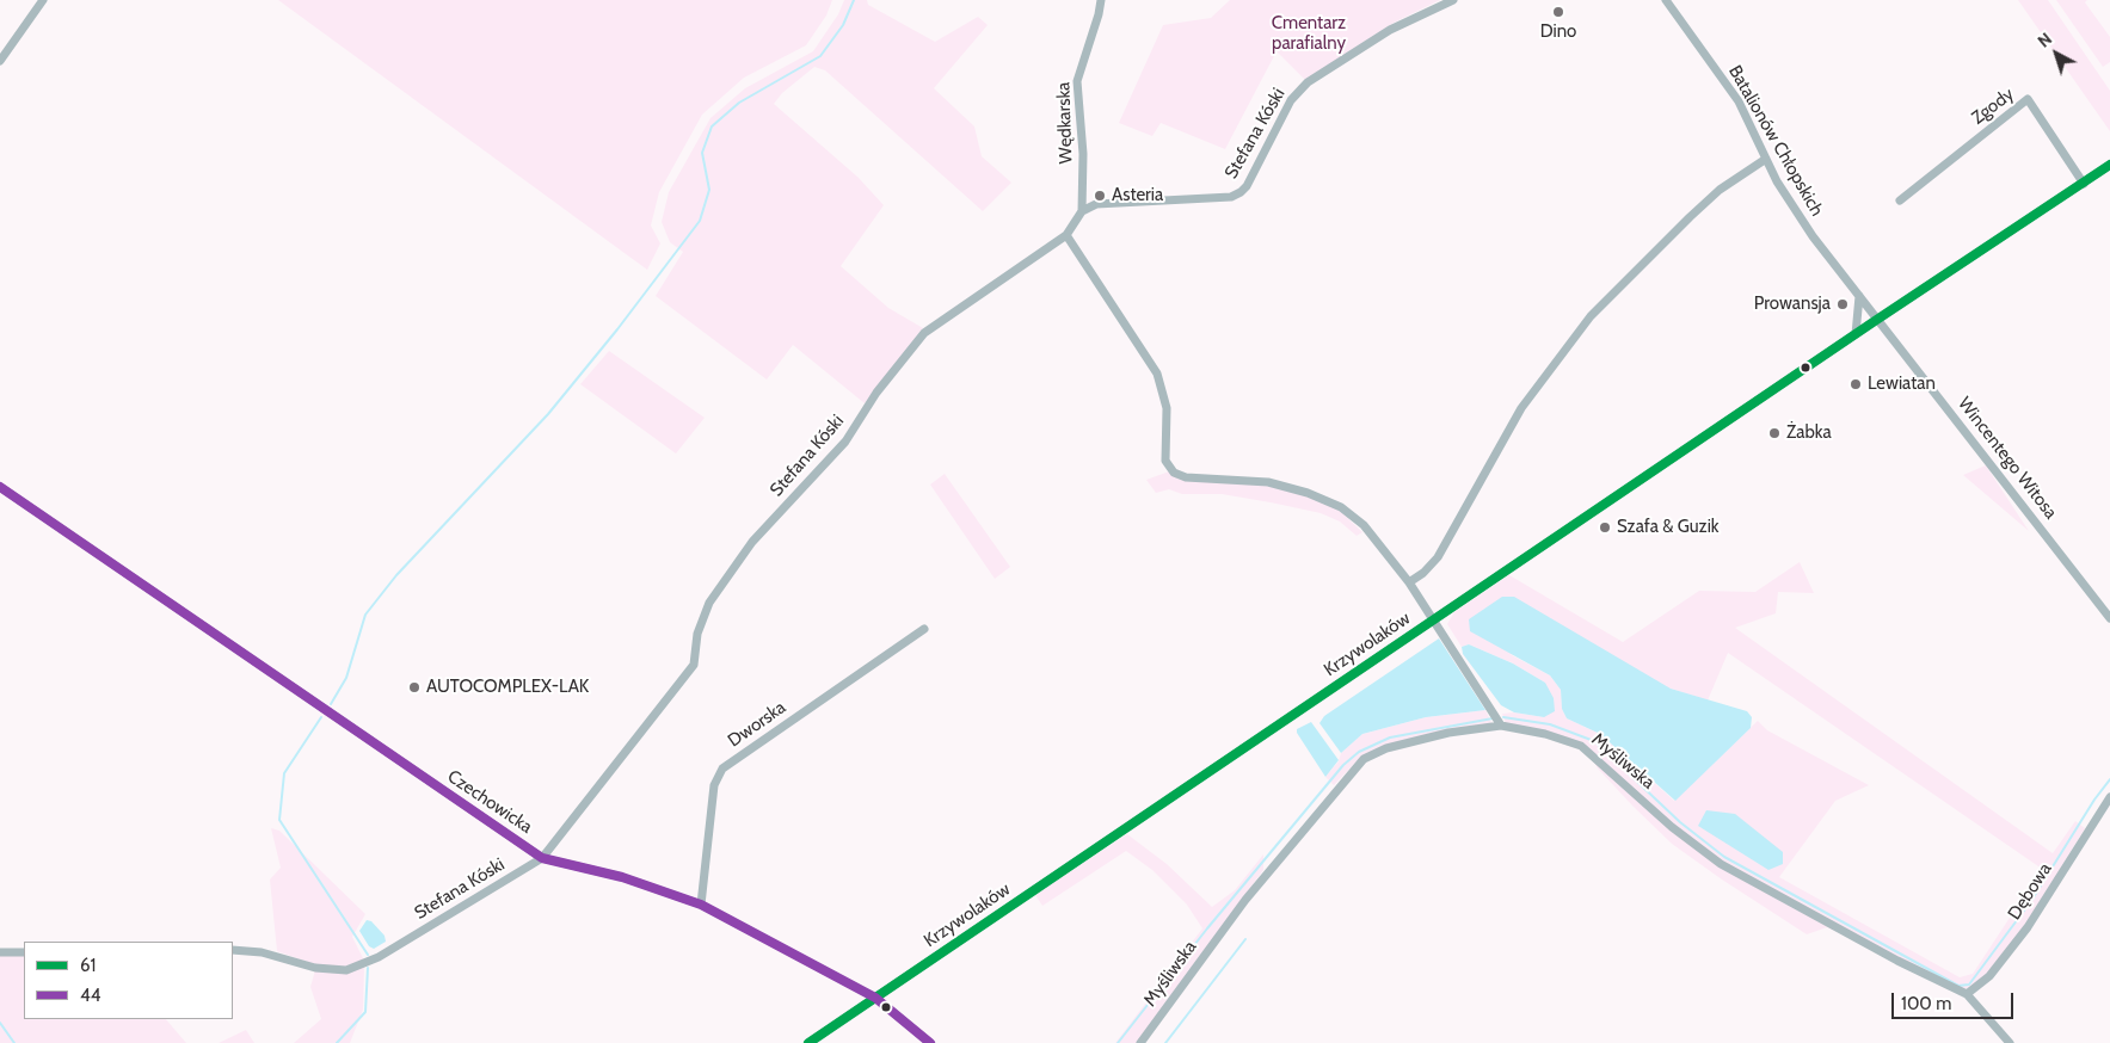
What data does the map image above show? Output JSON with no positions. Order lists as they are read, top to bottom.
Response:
{
  "streets": {
    "street": [
      "Zgody",
      "Wędkarska",
      "Stefana Kóski",
      "Batalionów Chłopskich",
      "Wincentego Witosa",
      "Krzywolaków",
      "Dworska",
      "Myśliwska",
      "Czechowicka",
      "Dębowa"
    ]
  },
  "crossings": [
    ["Zgody", "Krzywolaków"],
    ["Wędkarska", "Stefana Kóski"],
    ["Stefana Kóski", "Czechowicka"],
    ["Batalionów Chłopskich", "Wincentego Witosa"],
    ["Batalionów Chłopskich", "Krzywolaków"],
    ["Wincentego Witosa", "Krzywolaków"],
    ["Krzywolaków", "Czechowicka"],
    ["Dworska", "Czechowicka"],
    ["Myśliwska", "Dębowa"]
  ],
  "parks": ["Cmentarz parafialny"],
  "places": [
    "Dino",
    "Asteria",
    "Prowansja",
    "Lewiatan",
    "Żabka",
    "Szafa & Guzik",
    "AUTOCOMPLEX-LAK"
  ],
  "lines": ["transit line 61", "transit line 44"],
  "legend": ["61", "44"],
  "scale_bar": "100 m",
  "north": "top left"
}
